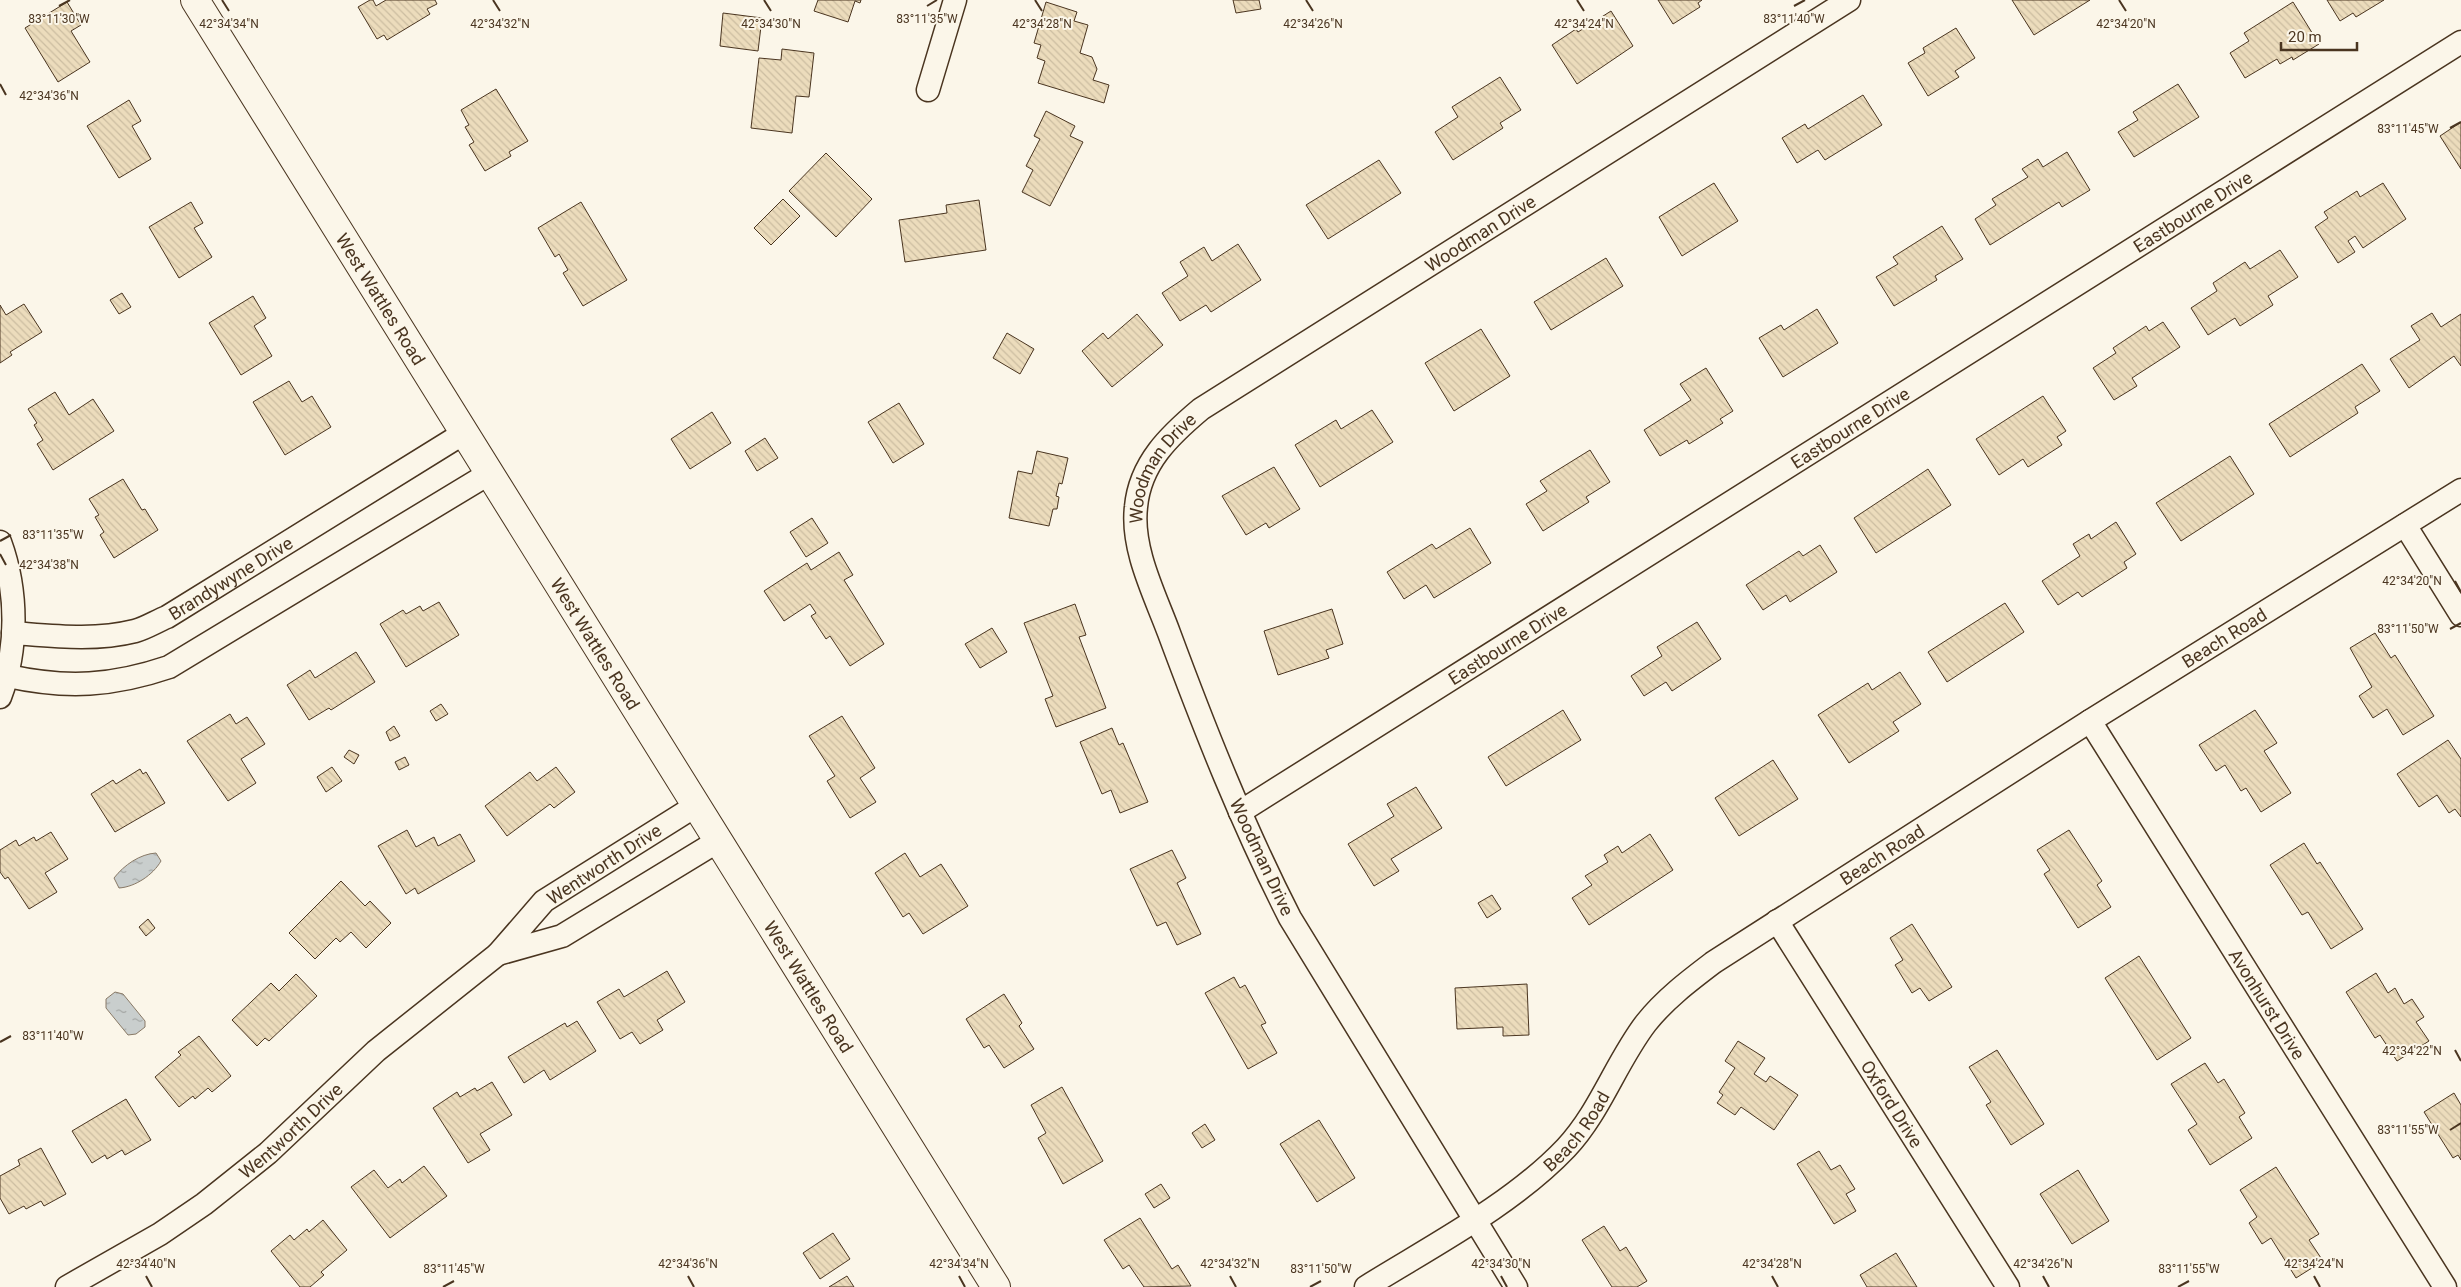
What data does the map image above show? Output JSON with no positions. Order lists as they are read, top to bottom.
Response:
{
  "streets": {
    "street": [
      "Eastbourne Drive",
      "Woodman Drive",
      "West Wattles Road",
      "Brandywyne Drive",
      "Beach Road",
      "Wentworth Drive",
      "Avonhurst Drive",
      "Oxford Drive"
    ]
  },
  "crossings": [
    ["Eastbourne Drive", "Woodman Drive"],
    ["Woodman Drive", "Beach Road"],
    ["West Wattles Road", "Brandywyne Drive"],
    ["West Wattles Road", "Wentworth Drive"],
    ["Beach Road", "Avonhurst Drive"],
    ["Beach Road", "Oxford Drive"]
  ],
  "scale_bar": "20 m",
  "coordinates": [
    "83°11'30\"W",
    "83°11'35\"W",
    "83°11'40\"W",
    "42°34'34\"N",
    "42°34'32\"N",
    "42°34'30\"N",
    "42°34'28\"N",
    "42°34'26\"N",
    "42°34'24\"N",
    "42°34'20\"N",
    "42°34'36\"N",
    "83°11'45\"W",
    "42°34'38\"N",
    "83°11'50\"W",
    "42°34'22\"N",
    "83°11'55\"W",
    "42°34'40\"N"
  ]
}
